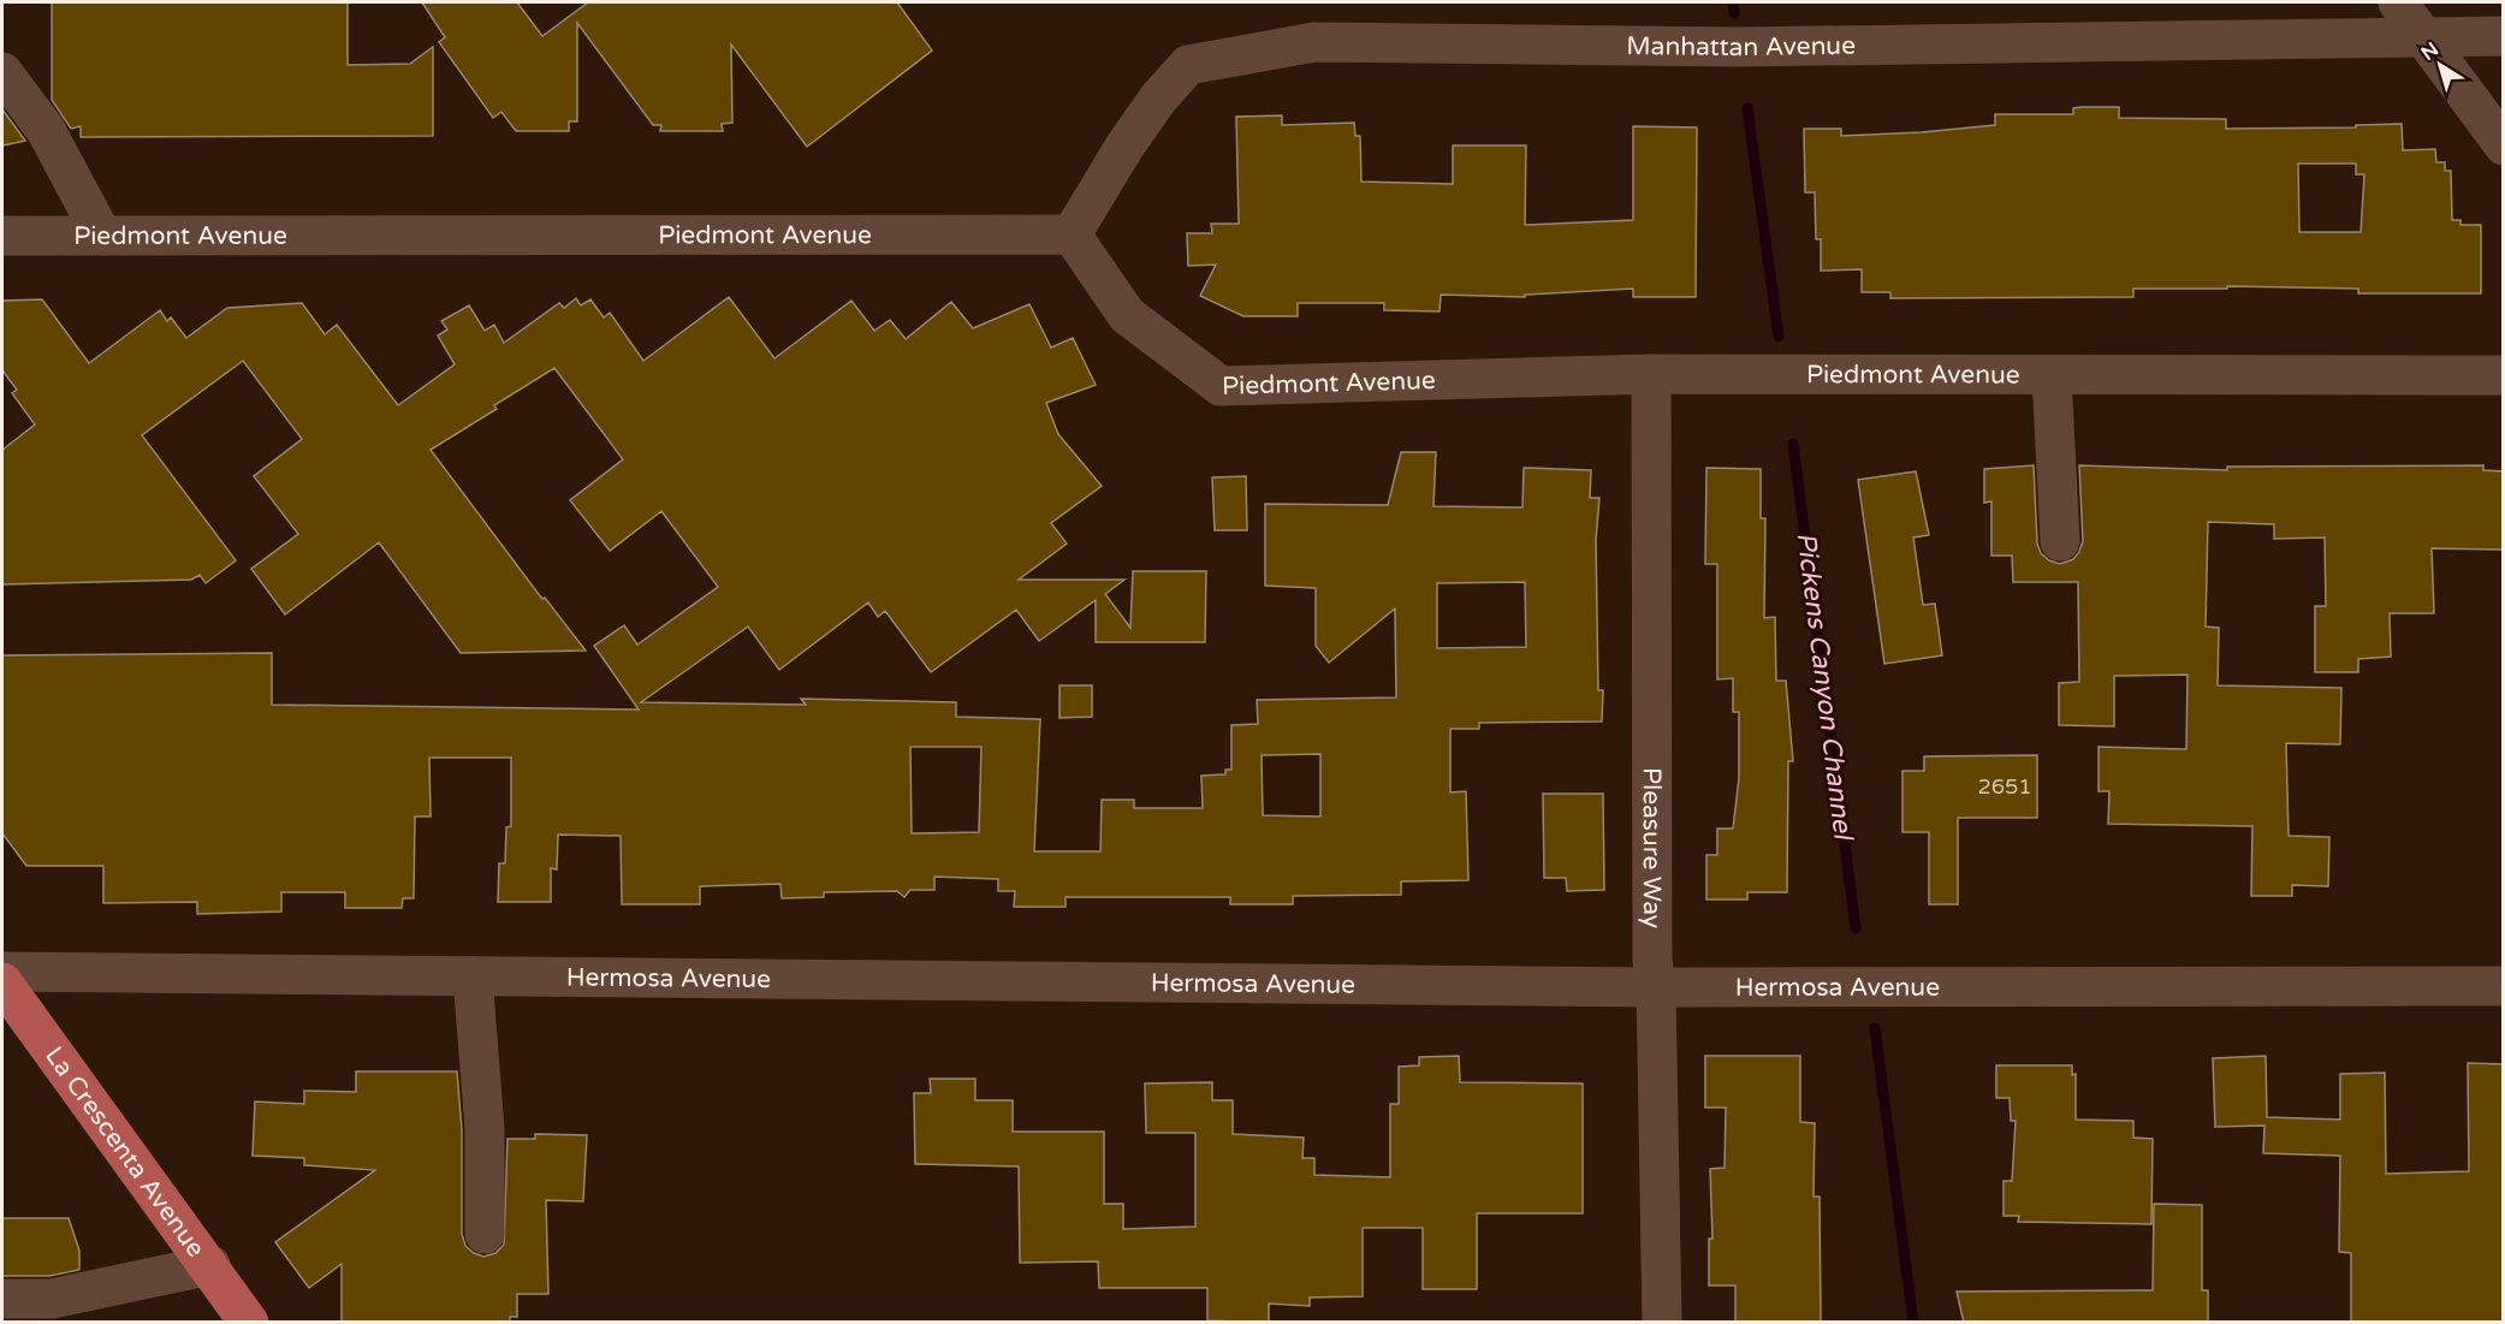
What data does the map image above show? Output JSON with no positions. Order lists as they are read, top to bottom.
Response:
{
  "streets": {
    "main road": ["La Crescenta Avenue"],
    "street": [
      "Manhattan Avenue",
      "Piedmont Avenue",
      "Pleasure Way",
      "Hermosa Avenue"
    ]
  },
  "crossings": [
    ["Manhattan Avenue", "Piedmont Avenue"],
    ["Piedmont Avenue", "Pleasure Way"],
    ["Pleasure Way", "Hermosa Avenue"]
  ],
  "water": ["Pickens Canyon Channel"],
  "house_numbers": ["2651"],
  "north": "top left"
}
